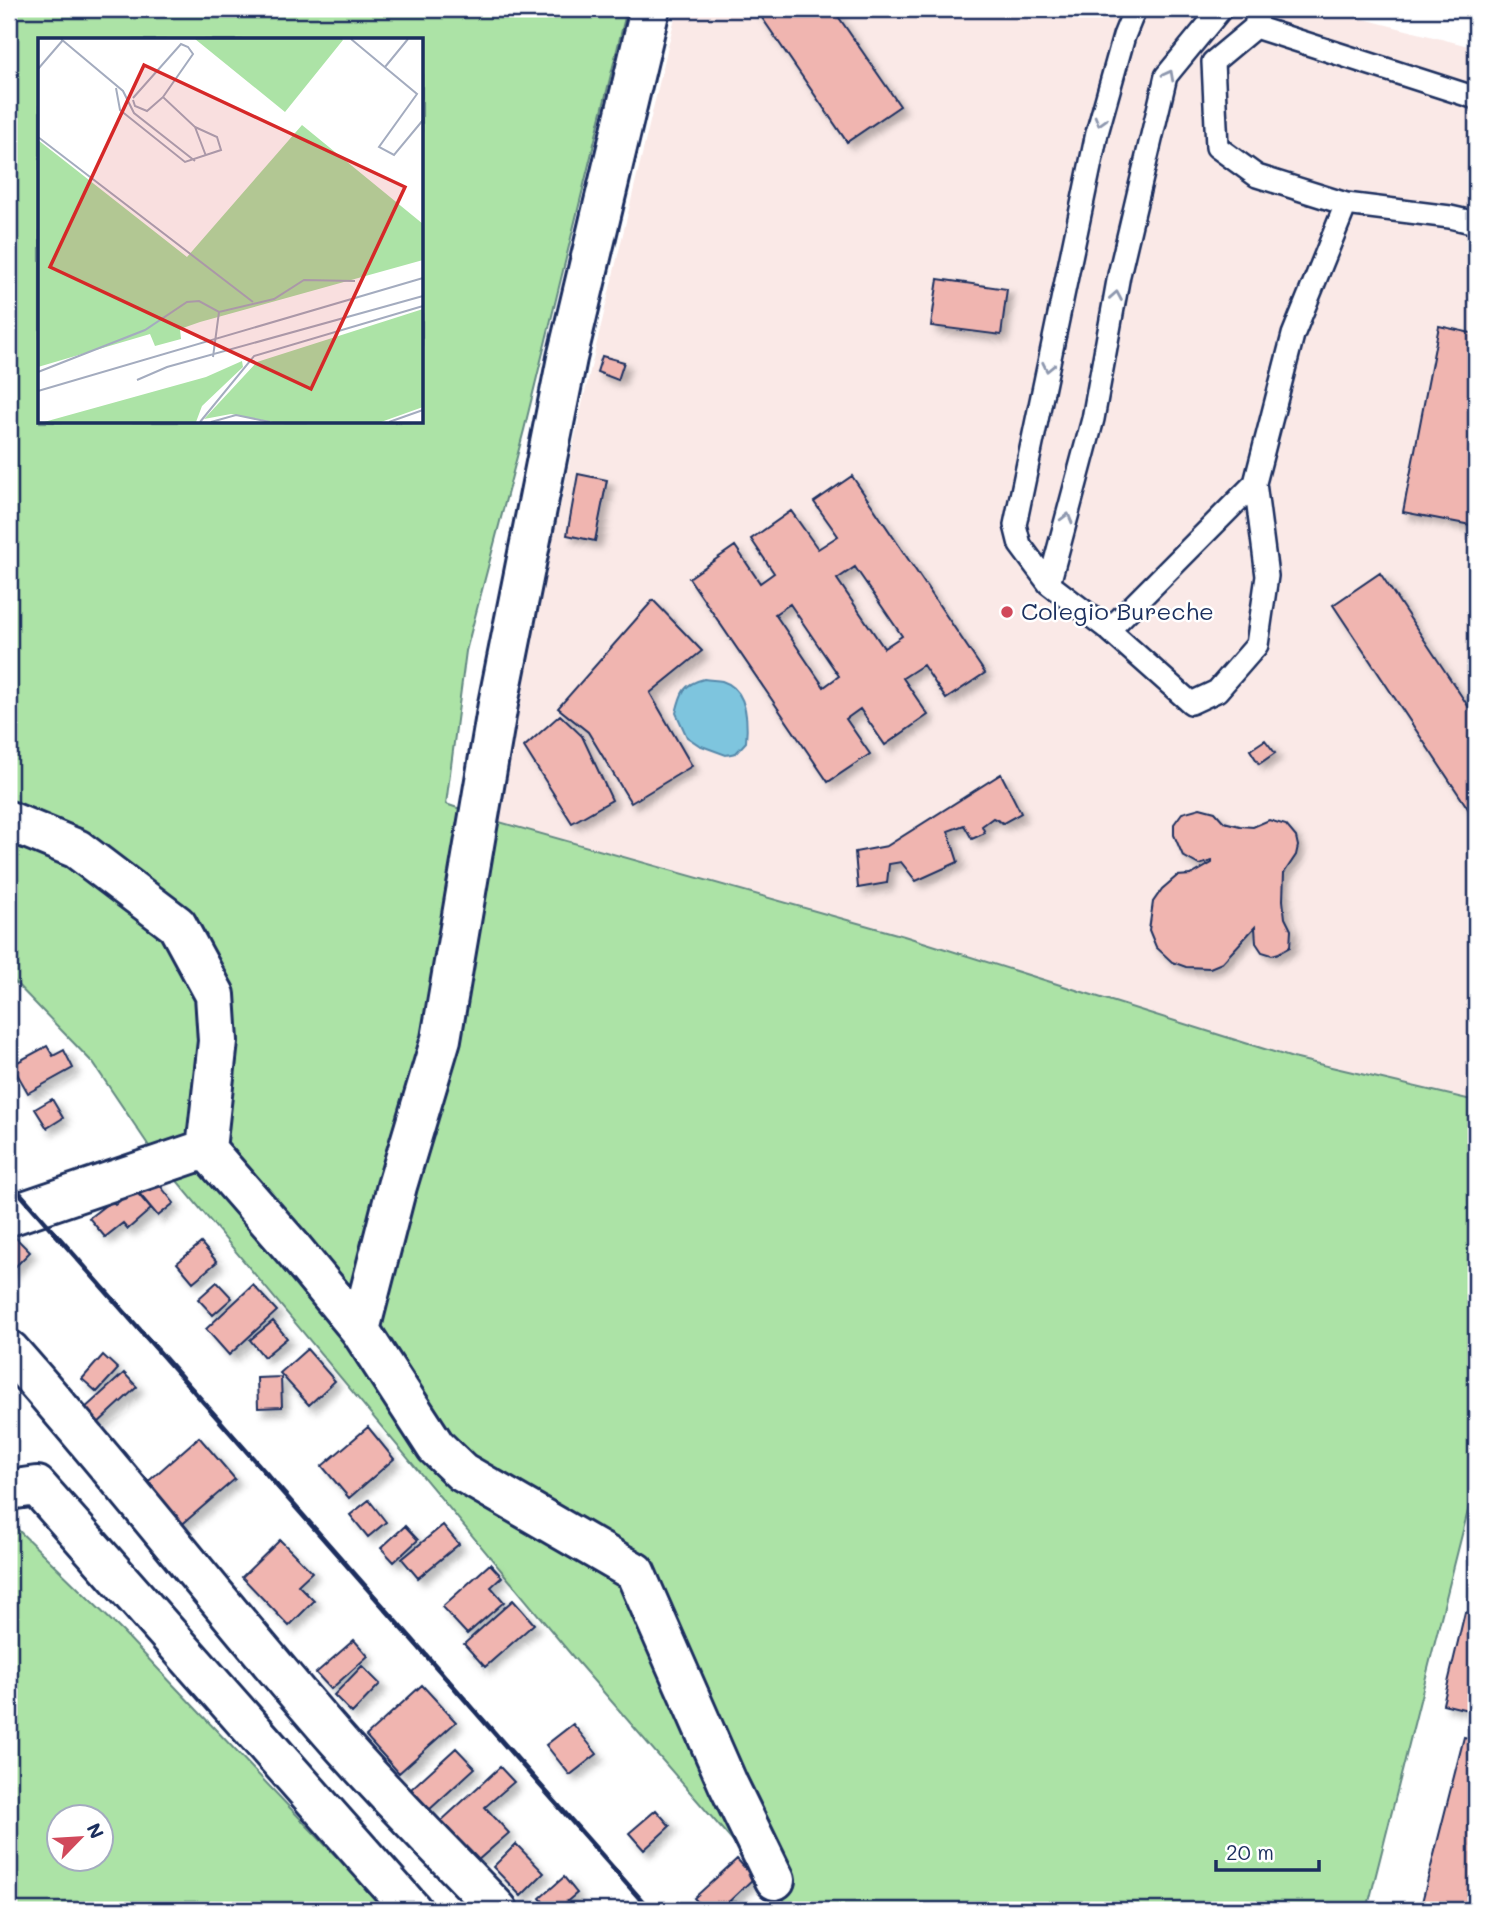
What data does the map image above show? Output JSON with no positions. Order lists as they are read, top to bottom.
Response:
{
  "places": ["Colegio Bureche"],
  "scale_bar": "20 m",
  "north": "top right"
}
